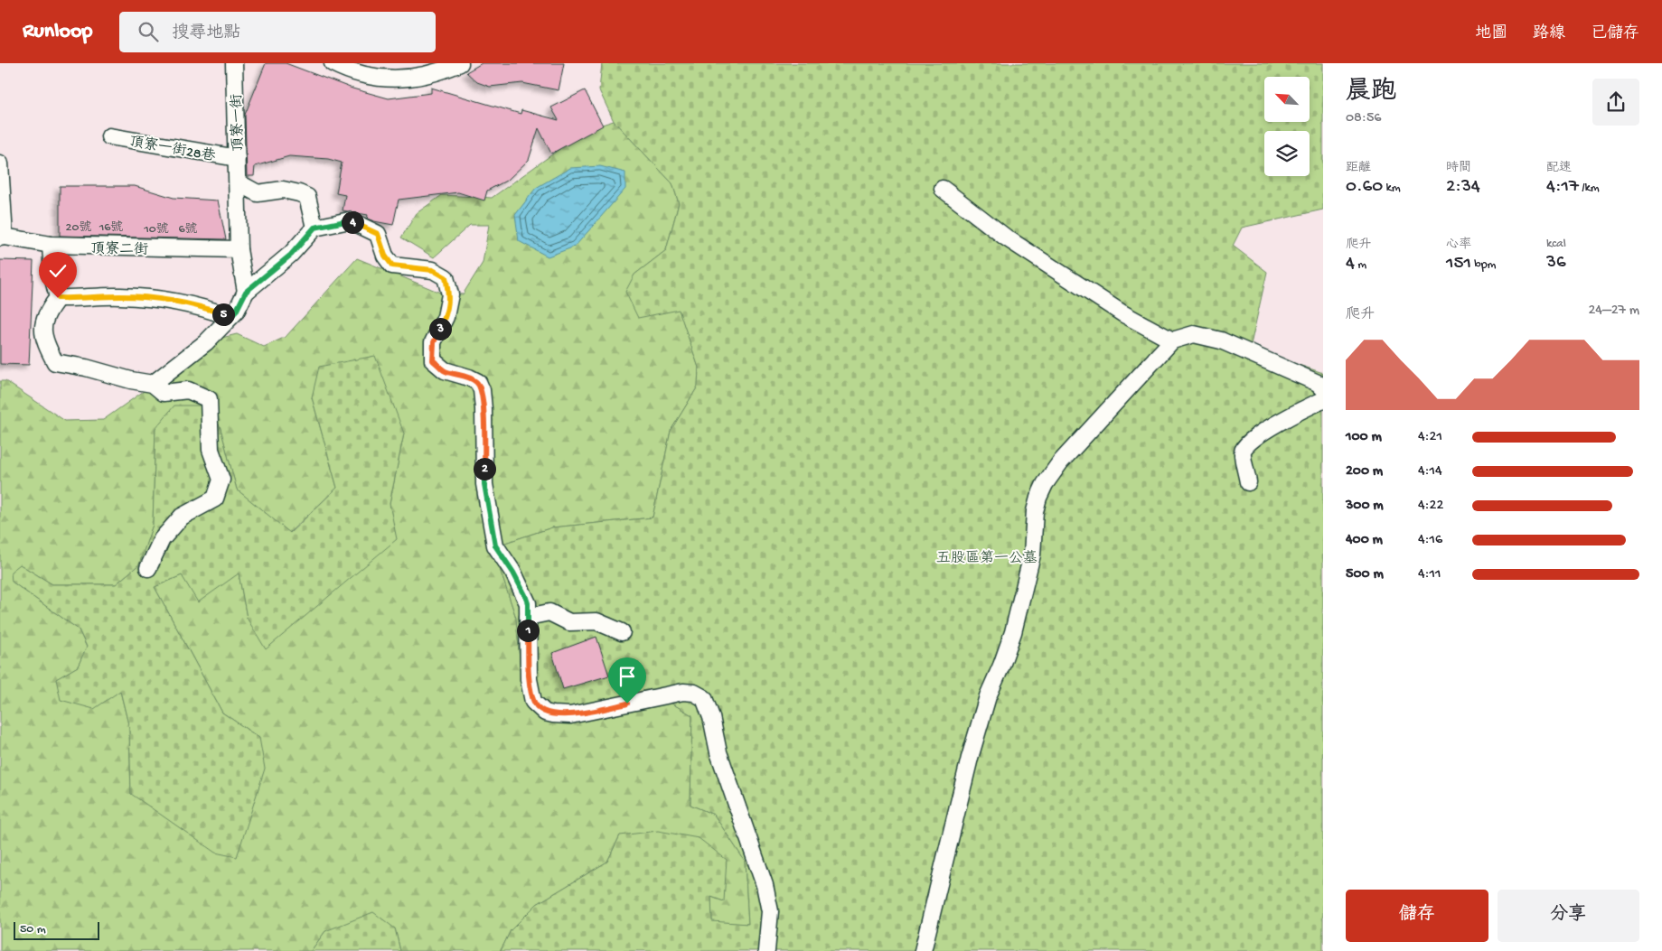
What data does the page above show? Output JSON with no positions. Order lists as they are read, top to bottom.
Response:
{
  "streets": {
    "street": ["頂寮一街", "頂寮一街28巷", "頂寮二街"]
  },
  "crossings": [
    ["頂寮一街", "頂寮一街28巷"],
    ["頂寮一街", "頂寮二街"]
  ],
  "parks": ["五股區第一公墓"],
  "house_numbers": [
    "20號",
    "16號",
    "10號",
    "6號"
  ],
  "scale_bar": "50 m",
  "north": "top left",
  "page": {
    "header": "Runloop",
    "search": "搜尋地點",
    "nav": ["地圖", "路線", "已儲存"],
    "heading": ["晨跑", "08:56"],
    "stats": [
      ["距離", "0.60 km"],
      ["時間", "2:34"],
      ["配速", "4:17 /km"],
      ["爬升", "4 m"],
      ["心率", "151 bpm"],
      ["kcal", "36"]
    ],
    "pins": [
      "4",
      "5",
      "3",
      "2",
      "1"
    ],
    "chart": ["爬升", "24–27 m"],
    "list": [
      {
        "name": "100 m",
        "note": "4:21"
      },
      {
        "name": "200 m",
        "note": "4:14"
      },
      {
        "name": "300 m",
        "note": "4:22"
      },
      {
        "name": "400 m",
        "note": "4:16"
      },
      {
        "name": "500 m",
        "note": "4:11"
      }
    ],
    "buttons": ["儲存", "分享"],
    "scale": "50 m"
  }
}
